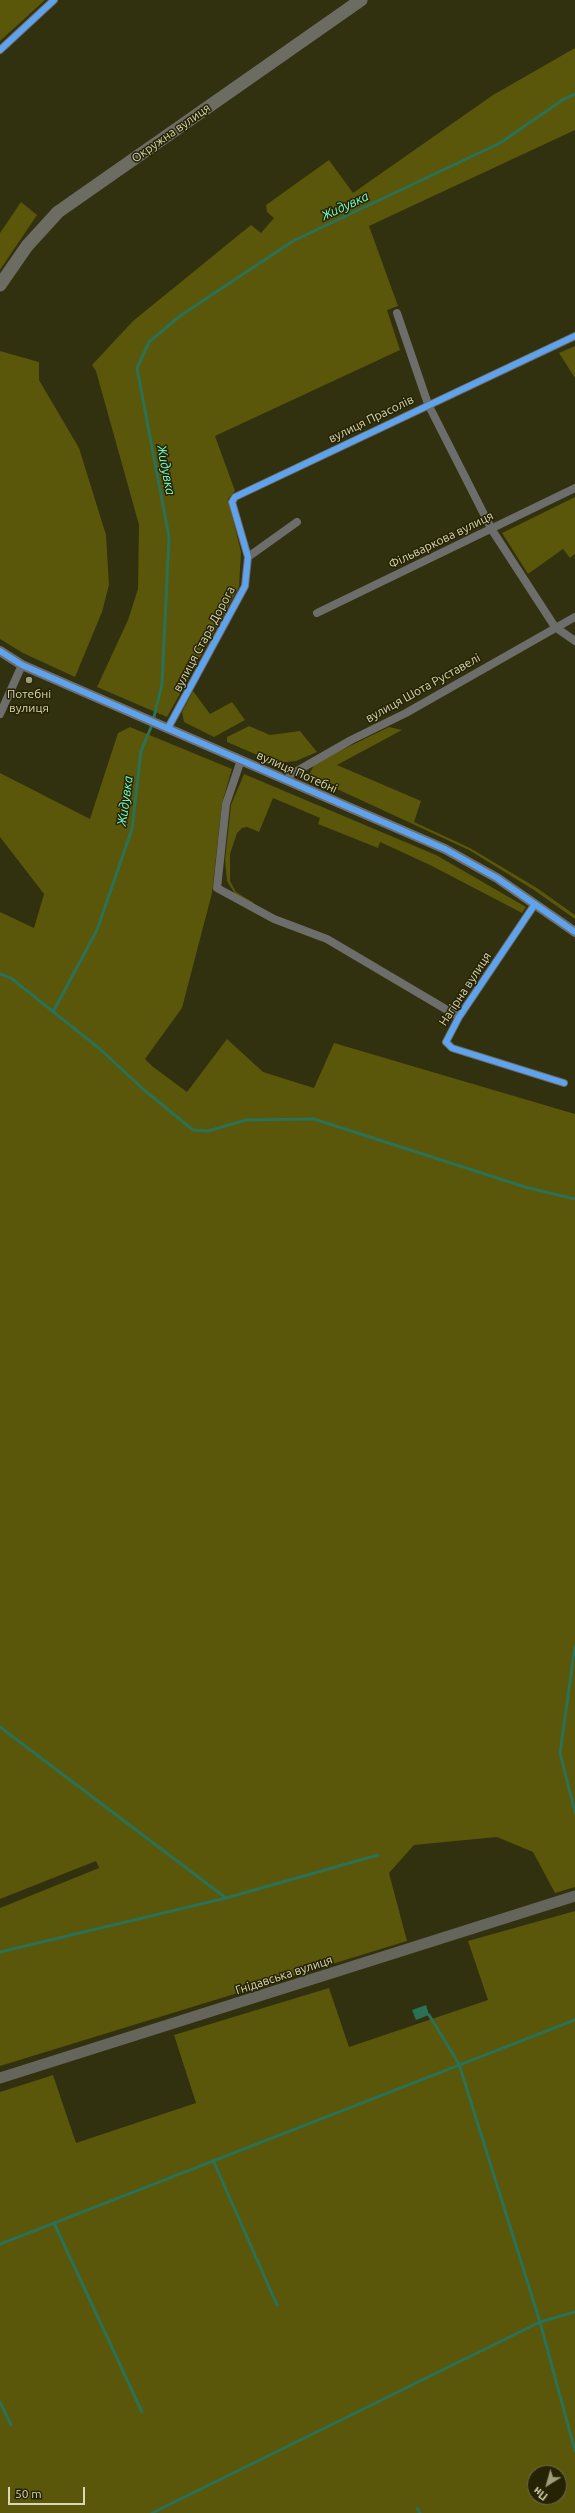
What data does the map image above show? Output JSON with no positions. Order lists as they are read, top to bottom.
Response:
{
  "streets": {
    "main road": ["Окружна вулиця", "Гнідавська вулиця"],
    "street": [
      "вулиця Прасолів",
      "Фільваркова вулиця",
      "вулиця Стара Дорога",
      "вулиця Шота Руставелі",
      "вулиця Потебні",
      "Нагірна вулиця"
    ]
  },
  "crossings": [
    ["вулиця Прасолів", "вулиця Стара Дорога"],
    ["вулиця Стара Дорога", "вулиця Потебні"],
    ["вулиця Шота Руставелі", "вулиця Потебні"],
    ["вулиця Потебні", "Нагірна вулиця"]
  ],
  "water": ["Жидувка"],
  "places": ["Потебні вулиця"],
  "scale_bar": "50 m",
  "north": "bottom left"
}
